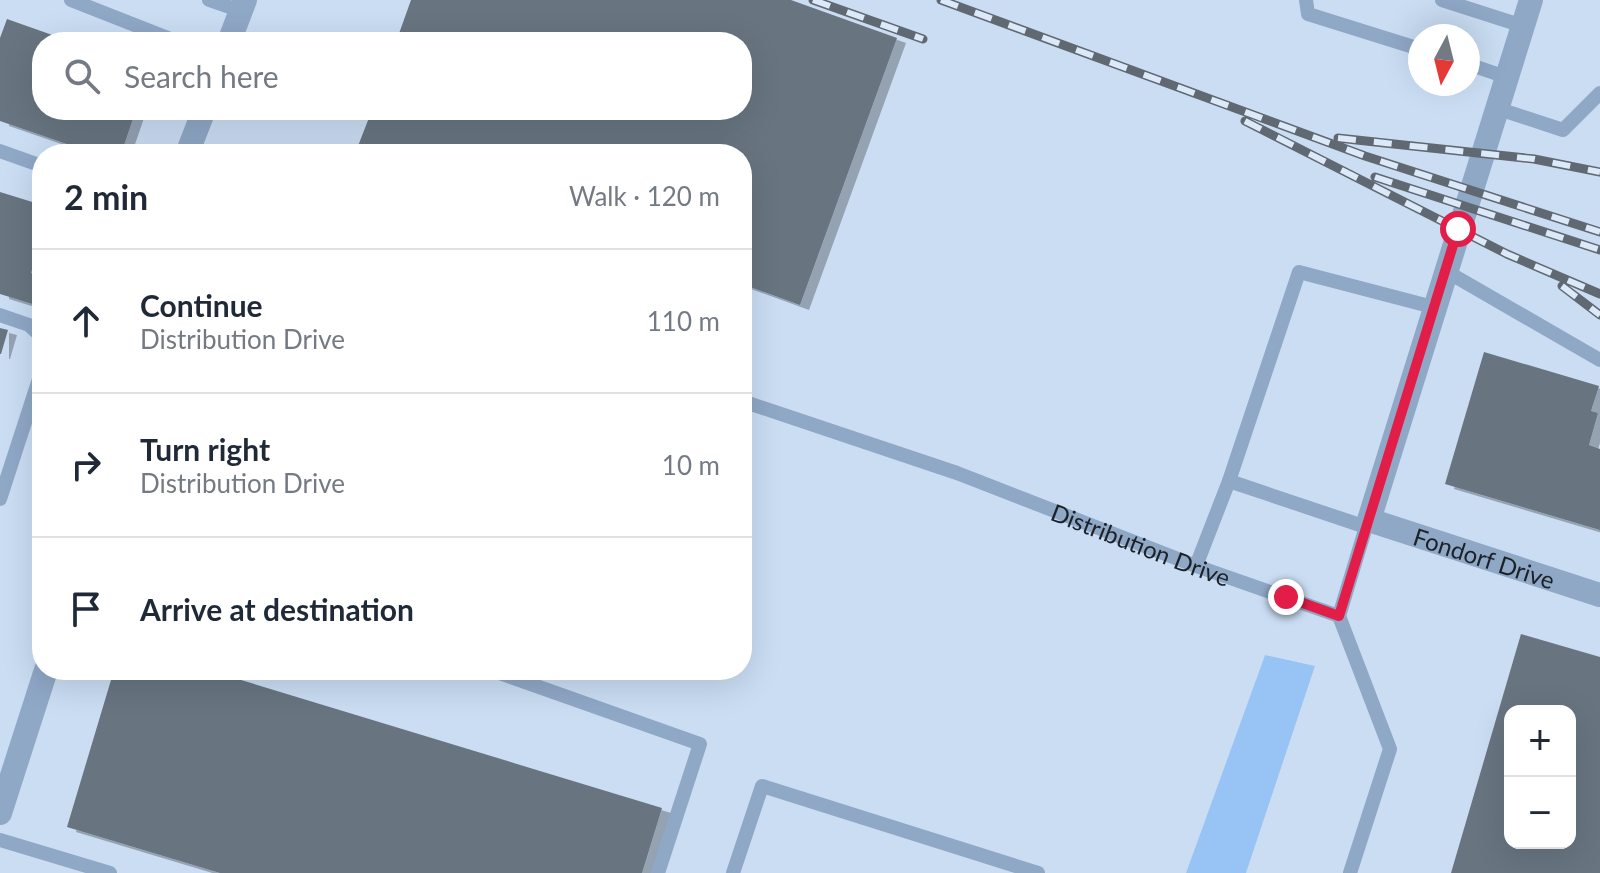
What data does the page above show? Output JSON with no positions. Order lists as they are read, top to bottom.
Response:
{
  "streets": {
    "street": ["Fondorf Drive"],
    "lane": ["Distribution Drive"]
  },
  "north": "bottom",
  "page": {
    "search": "Search here",
    "heading": ["2 min", "Walk · 120 m"],
    "list": [
      ["Continue", "Distribution Drive", "110 m"],
      ["Turn right", "Distribution Drive", "10 m"],
      "Arrive at destination"
    ],
    "map_buttons": ["+", "−"]
  }
}
